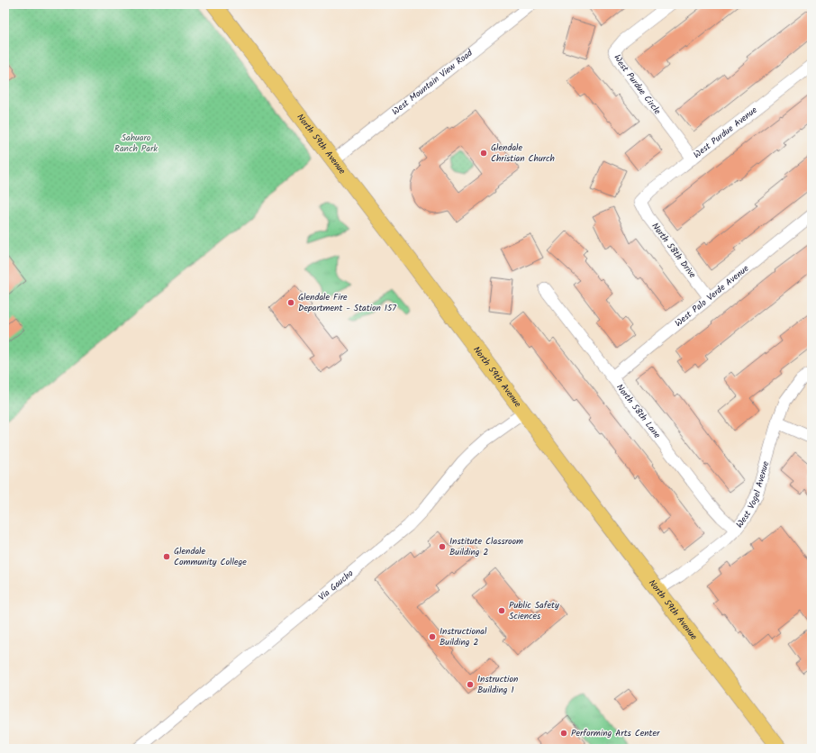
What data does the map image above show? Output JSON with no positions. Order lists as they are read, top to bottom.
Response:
{
  "streets": {
    "main road": ["North 59th Avenue"],
    "street": [
      "West Mountain View Road",
      "West Purdue Circle",
      "West Purdue Avenue",
      "North 58th Drive",
      "West Palo Verde Avenue",
      "North 58th Lane",
      "West Vogel Avenue",
      "Via Gaucho"
    ]
  },
  "crossings": [
    ["West Mountain View Road", "North 59th Avenue"],
    ["West Purdue Circle", "West Purdue Avenue"],
    ["West Purdue Avenue", "North 58th Drive"],
    ["North 59th Avenue", "West Vogel Avenue"],
    ["North 59th Avenue", "Via Gaucho"],
    ["North 58th Drive", "West Palo Verde Avenue"],
    ["West Palo Verde Avenue", "North 58th Lane"],
    ["North 58th Lane", "West Vogel Avenue"]
  ],
  "parks": ["Sahuaro Ranch Park"],
  "places": [
    "Glendale Christian Church",
    "Glendale Fire Department - Station 157",
    "Institute Classroom Building 2",
    "Glendale Community College",
    "Public Safety Sciences",
    "Instructional Building 2",
    "Instruction Building 1",
    "Performing Arts Center"
  ]
}
